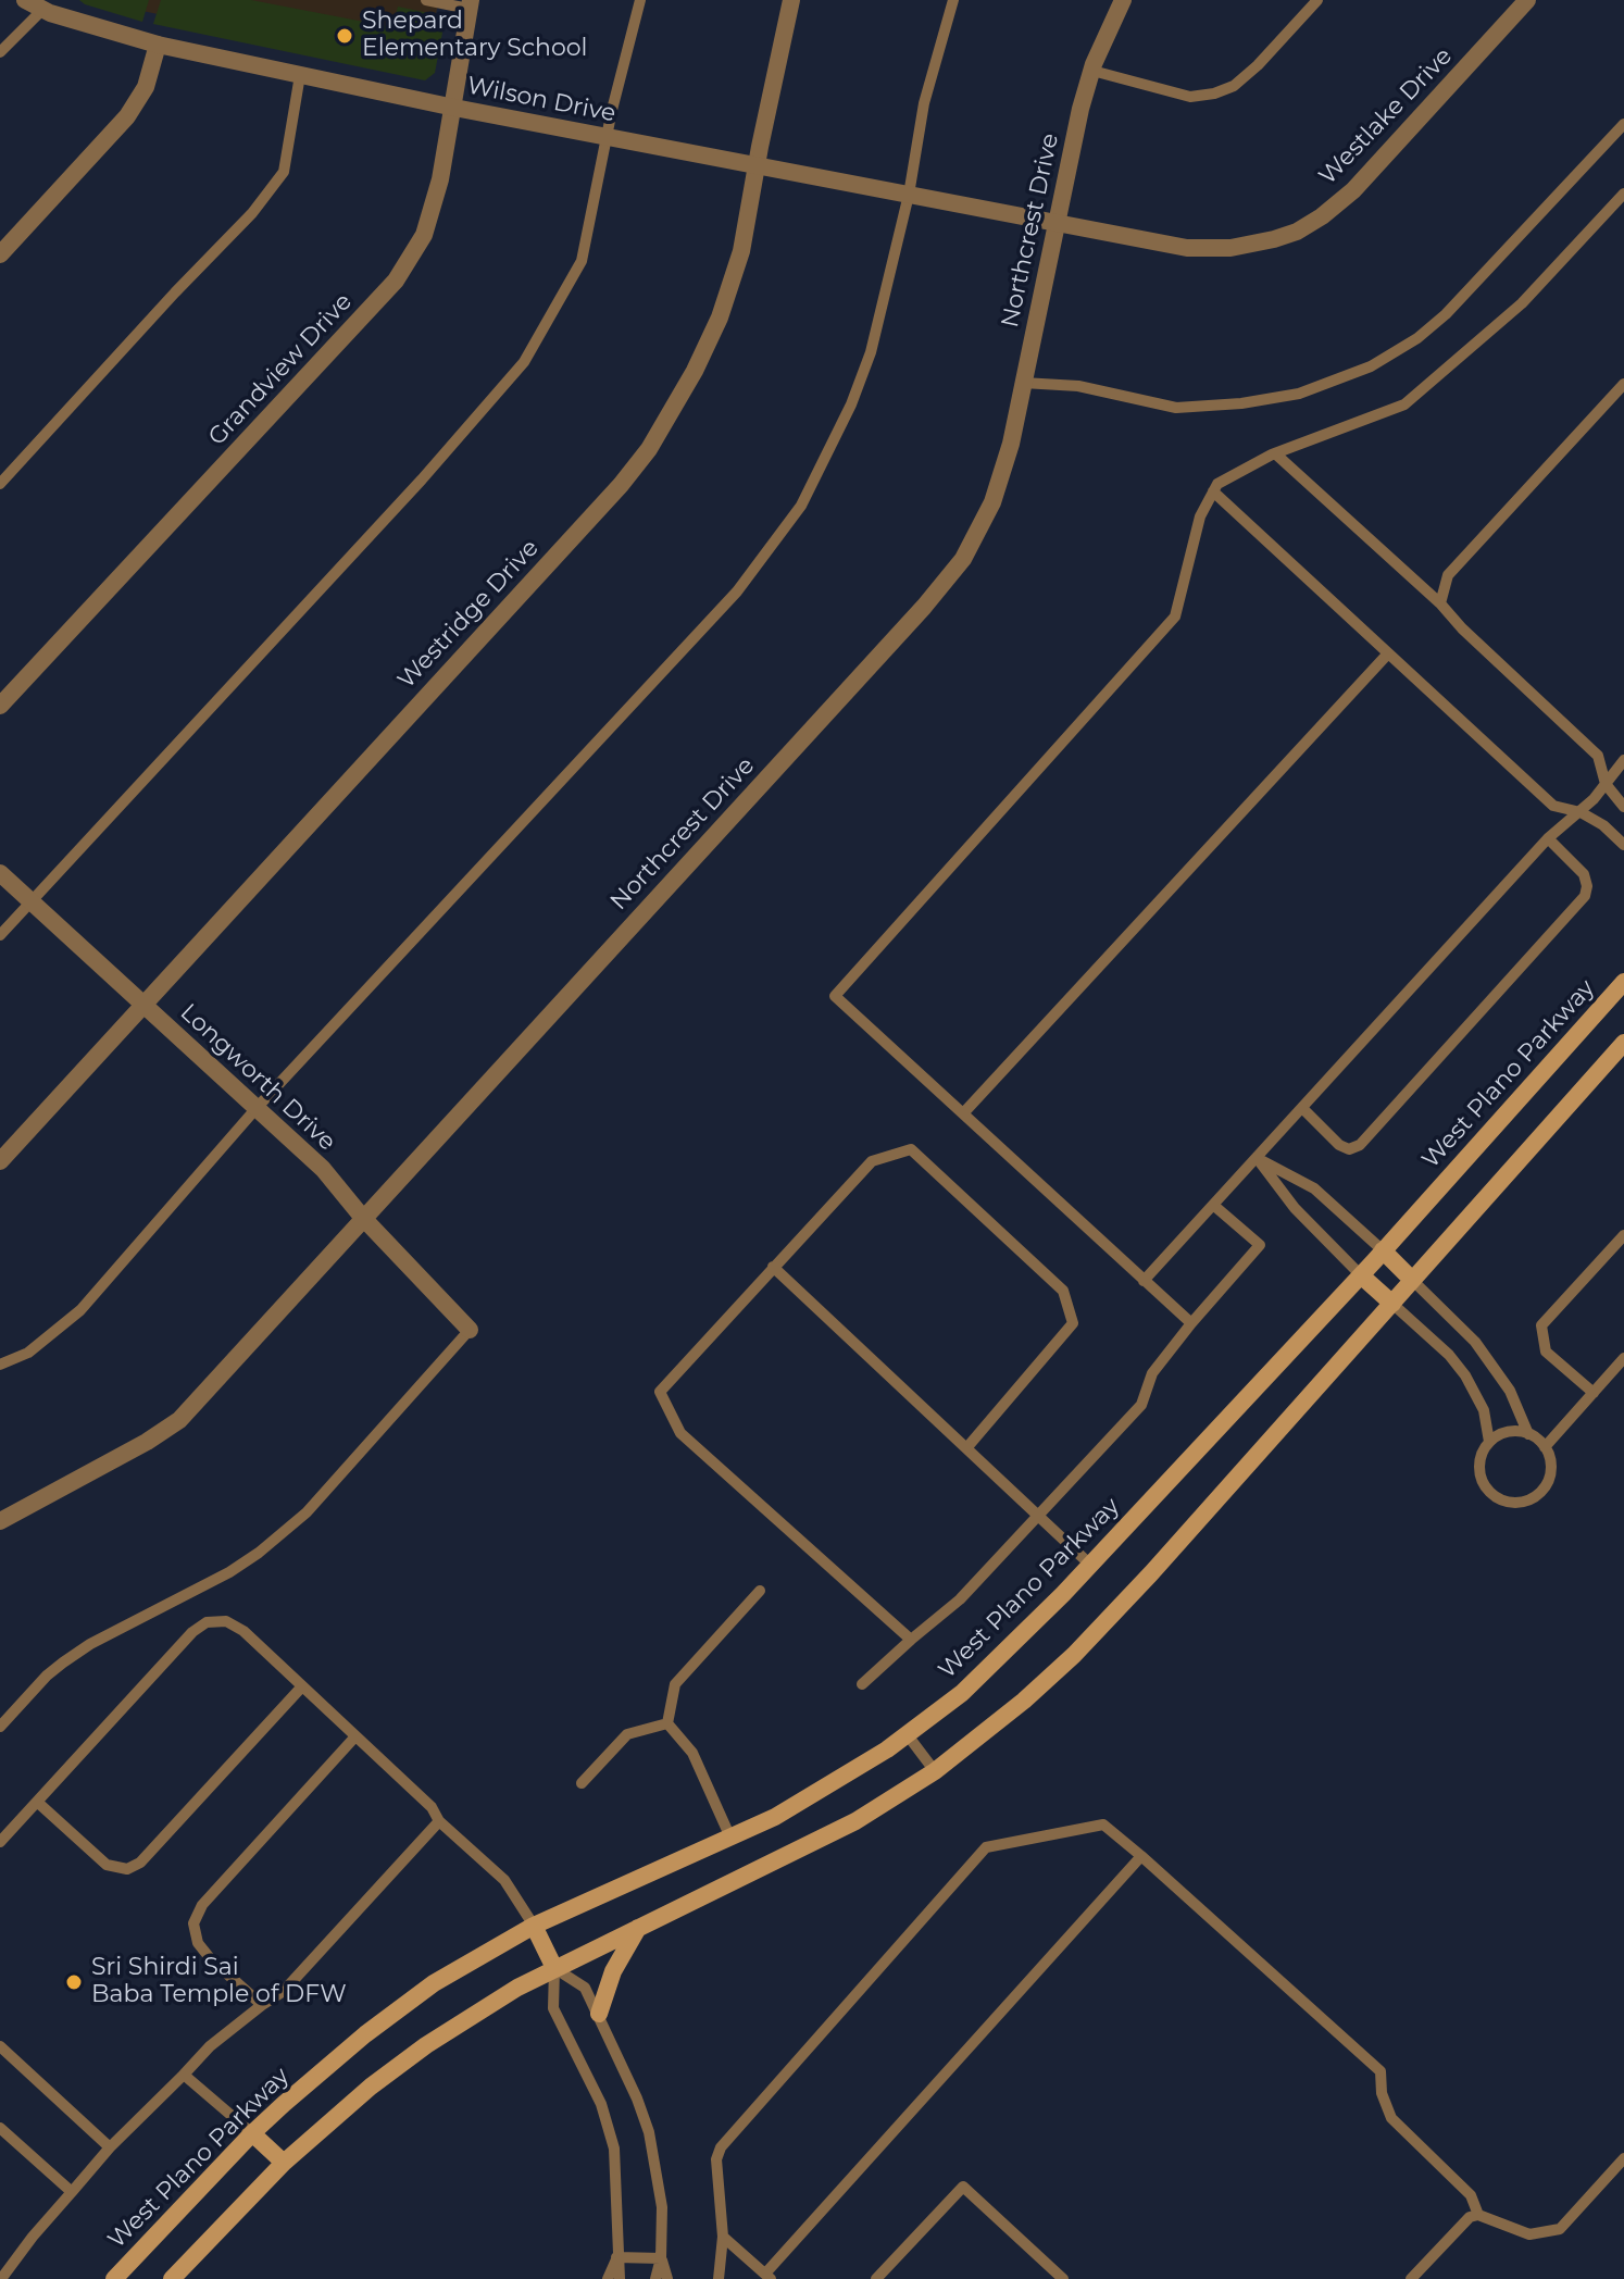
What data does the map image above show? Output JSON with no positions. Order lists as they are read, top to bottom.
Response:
{
  "streets": {
    "main road": ["West Plano Parkway"],
    "street": [
      "Wilson Drive",
      "Westlake Drive",
      "Northcrest Drive",
      "Grandview Drive",
      "Westridge Drive",
      "Longworth Drive"
    ]
  },
  "crossings": [
    ["Wilson Drive", "Westlake Drive"],
    ["Wilson Drive", "Northcrest Drive"],
    ["Wilson Drive", "Grandview Drive"],
    ["Wilson Drive", "Westridge Drive"],
    ["Westlake Drive", "Northcrest Drive"],
    ["Northcrest Drive", "Longworth Drive"],
    ["Westridge Drive", "Longworth Drive"]
  ],
  "places": ["Shepard Elementary School", "Sri Shirdi Sai Baba Temple of DFW"]
}
